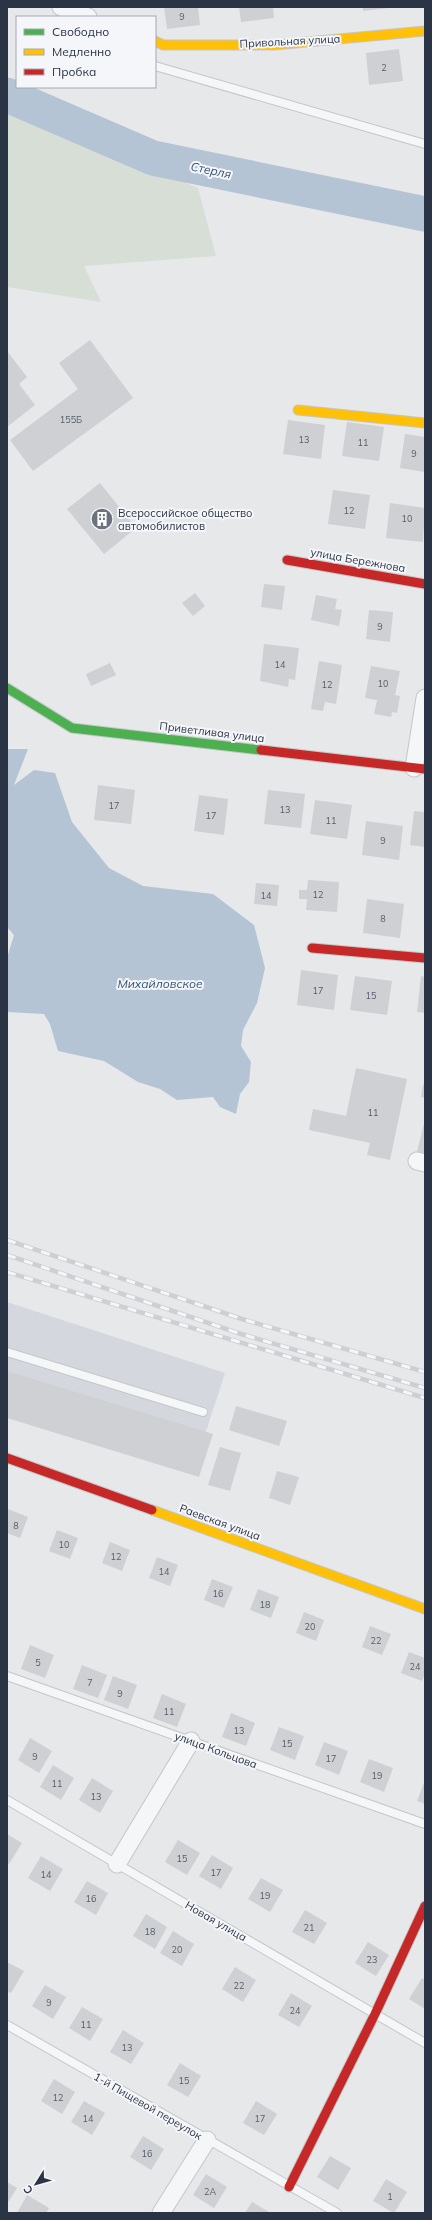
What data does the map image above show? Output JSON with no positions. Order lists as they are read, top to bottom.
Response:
{
  "streets": {
    "street": [
      "Привольная улица",
      "улица Бережнова",
      "Приветливая улица",
      "Раевская улица"
    ],
    "lane": ["улица Кольцова", "Новая улица", "1-й Пищевой переулок"]
  },
  "water": ["Стерля", "Михайловское"],
  "places": {
    "building": ["Всероссийское общество автомобилистов"]
  },
  "house_numbers": [
    "9",
    "2",
    "155Б",
    "13",
    "11",
    "9",
    "12",
    "10",
    "9",
    "14",
    "10",
    "12",
    "17",
    "13",
    "17",
    "11",
    "9",
    "12",
    "14",
    "8",
    "17",
    "15",
    "11",
    "8",
    "10",
    "12",
    "14",
    "16",
    "18",
    "20",
    "22",
    "5",
    "24",
    "7",
    "9",
    "11",
    "13",
    "15",
    "9",
    "17",
    "19",
    "11",
    "13",
    "15",
    "17",
    "14",
    "19",
    "16",
    "21",
    "18",
    "20",
    "23",
    "22",
    "9",
    "24",
    "11",
    "13",
    "15",
    "12",
    "14",
    "17",
    "16",
    "2А",
    "1"
  ],
  "legend": ["Свободно", "Медленно", "Пробка"],
  "north": "bottom left"
}
